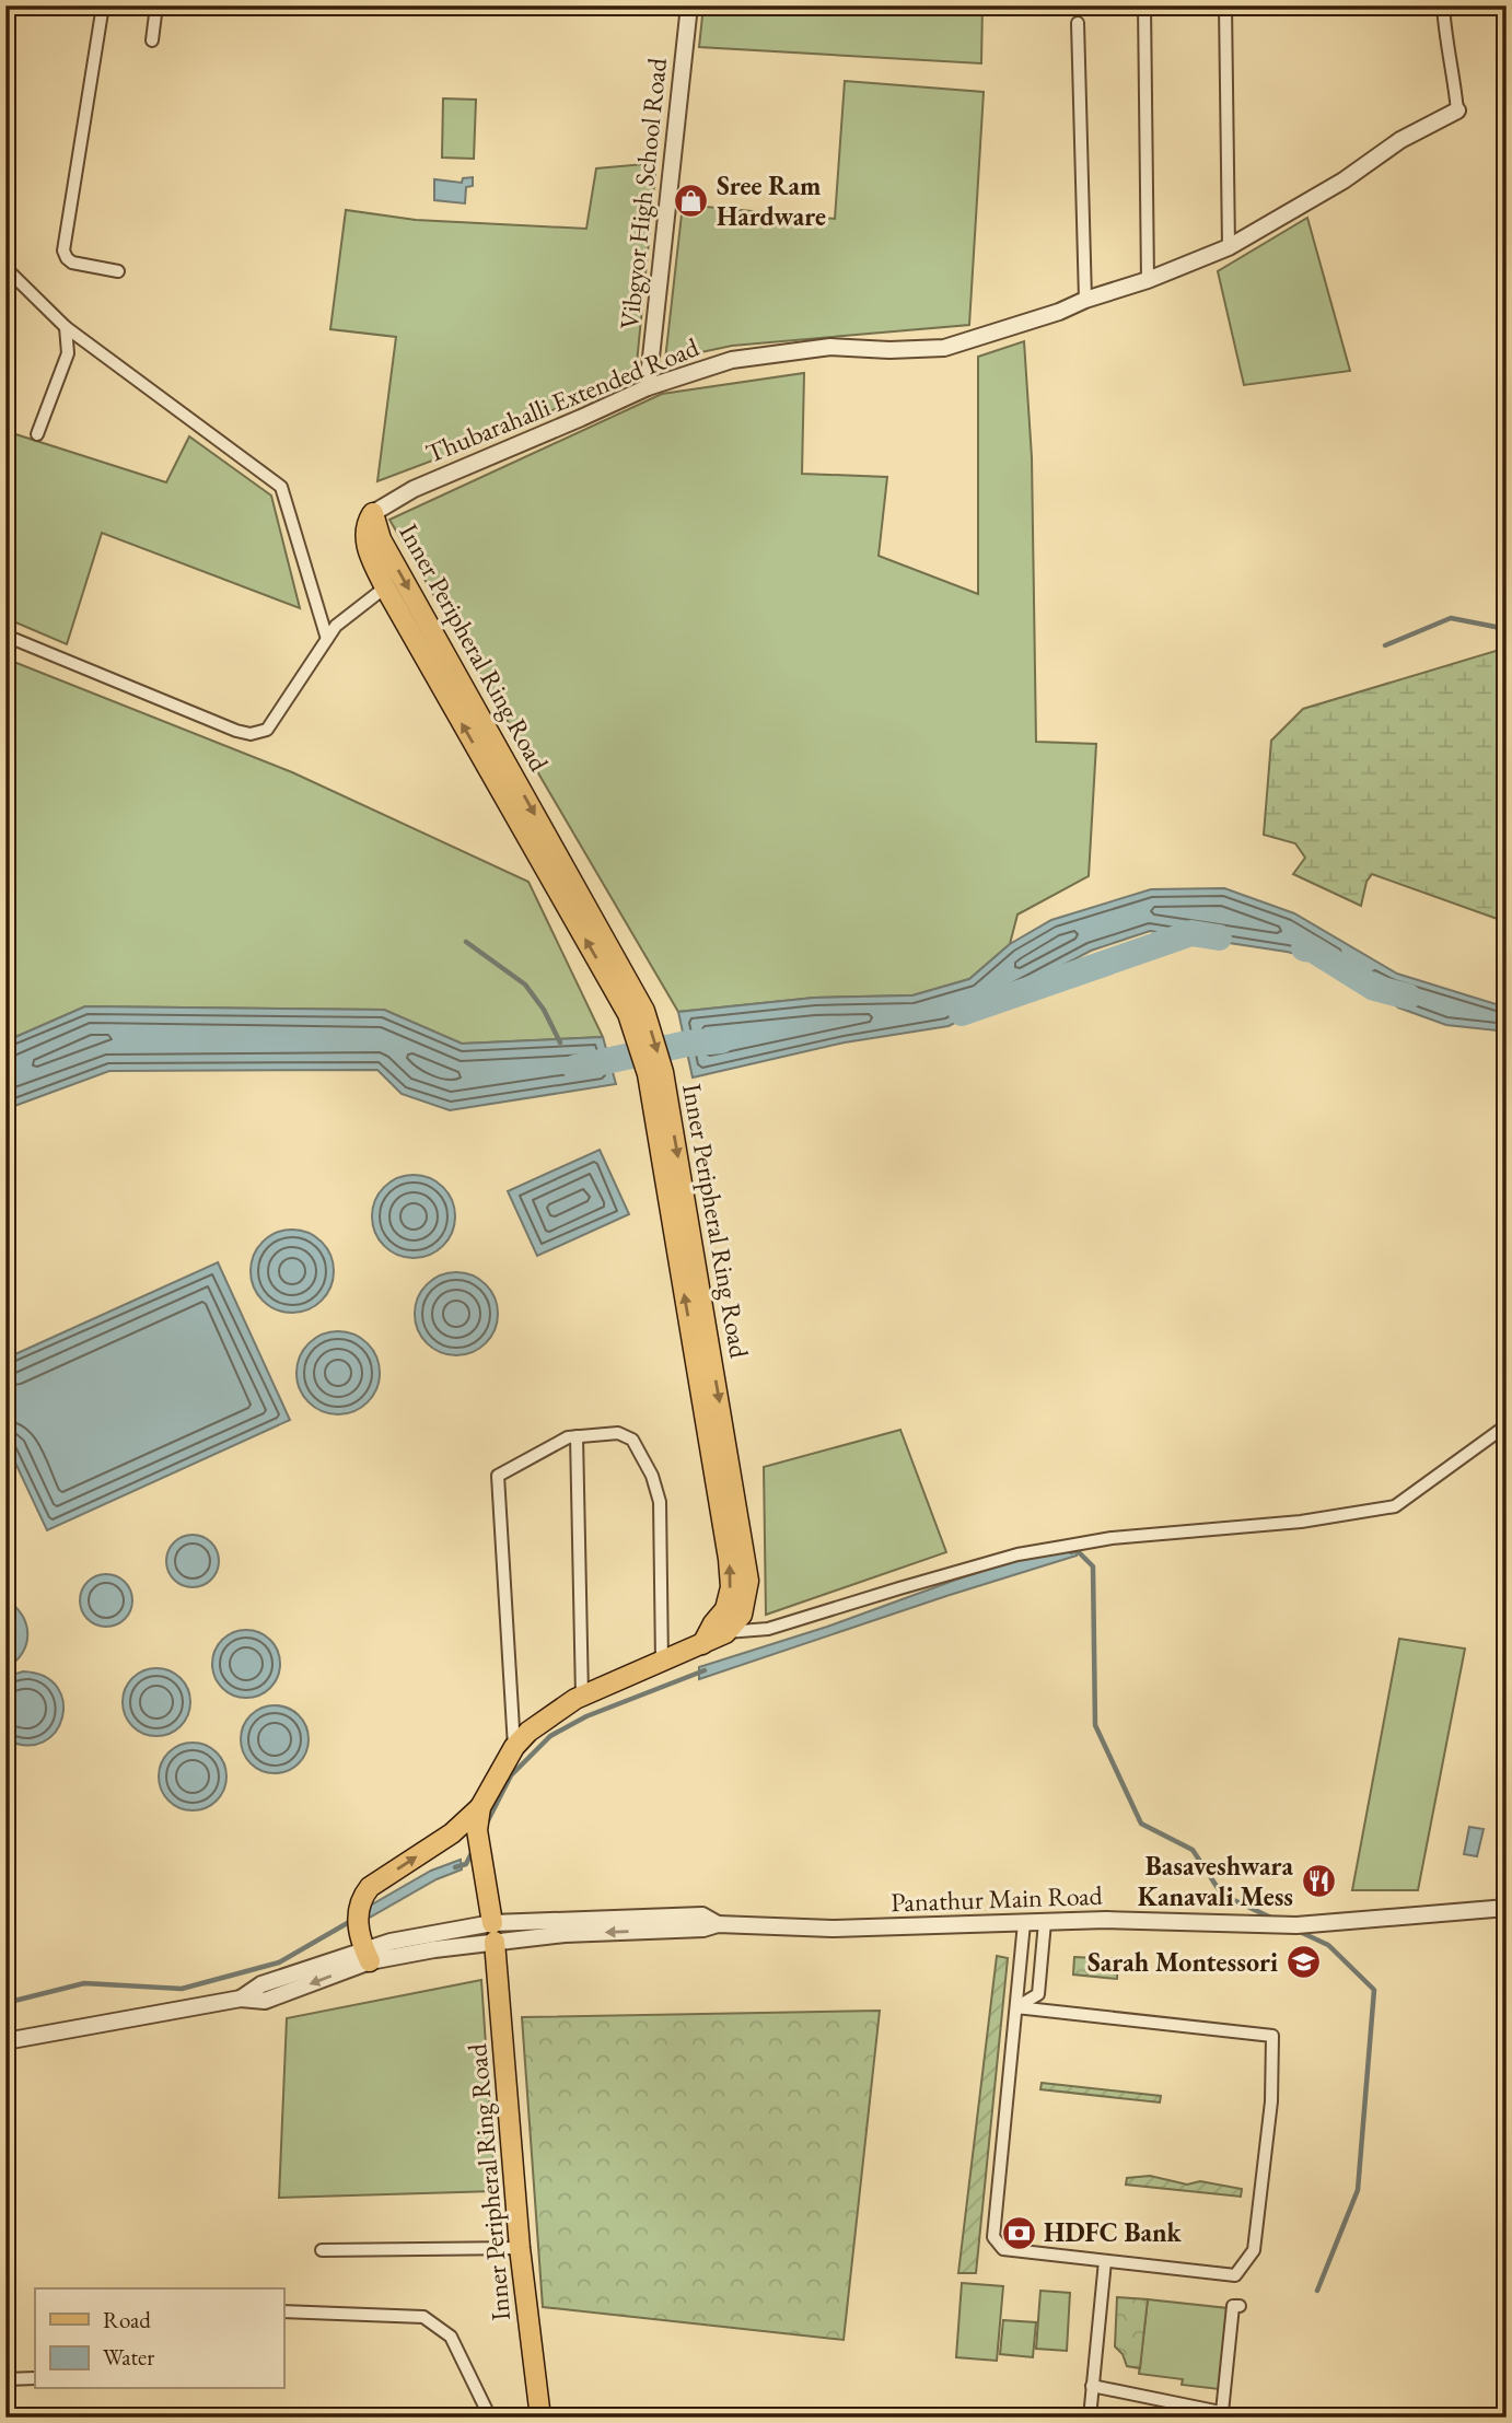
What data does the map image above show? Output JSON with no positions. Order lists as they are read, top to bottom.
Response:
{
  "streets": {
    "main road": ["Inner Peripheral Ring Road"],
    "street": ["Vibgyor High School Road", "Thubarahalli Extended Road", "Panathur Main Road"]
  },
  "crossings": [
    ["Vibgyor High School Road", "Thubarahalli Extended Road"],
    ["Thubarahalli Extended Road", "Inner Peripheral Ring Road"],
    ["Inner Peripheral Ring Road", "Panathur Main Road"]
  ],
  "places": {
    "shop": ["Sree Ram Hardware"],
    "restaurant": ["Basaveshwara Kanavali Mess"],
    "school or university": ["Sarah Montessori"],
    "bank": ["HDFC Bank"]
  },
  "legend": ["Road", "Water"]
}
